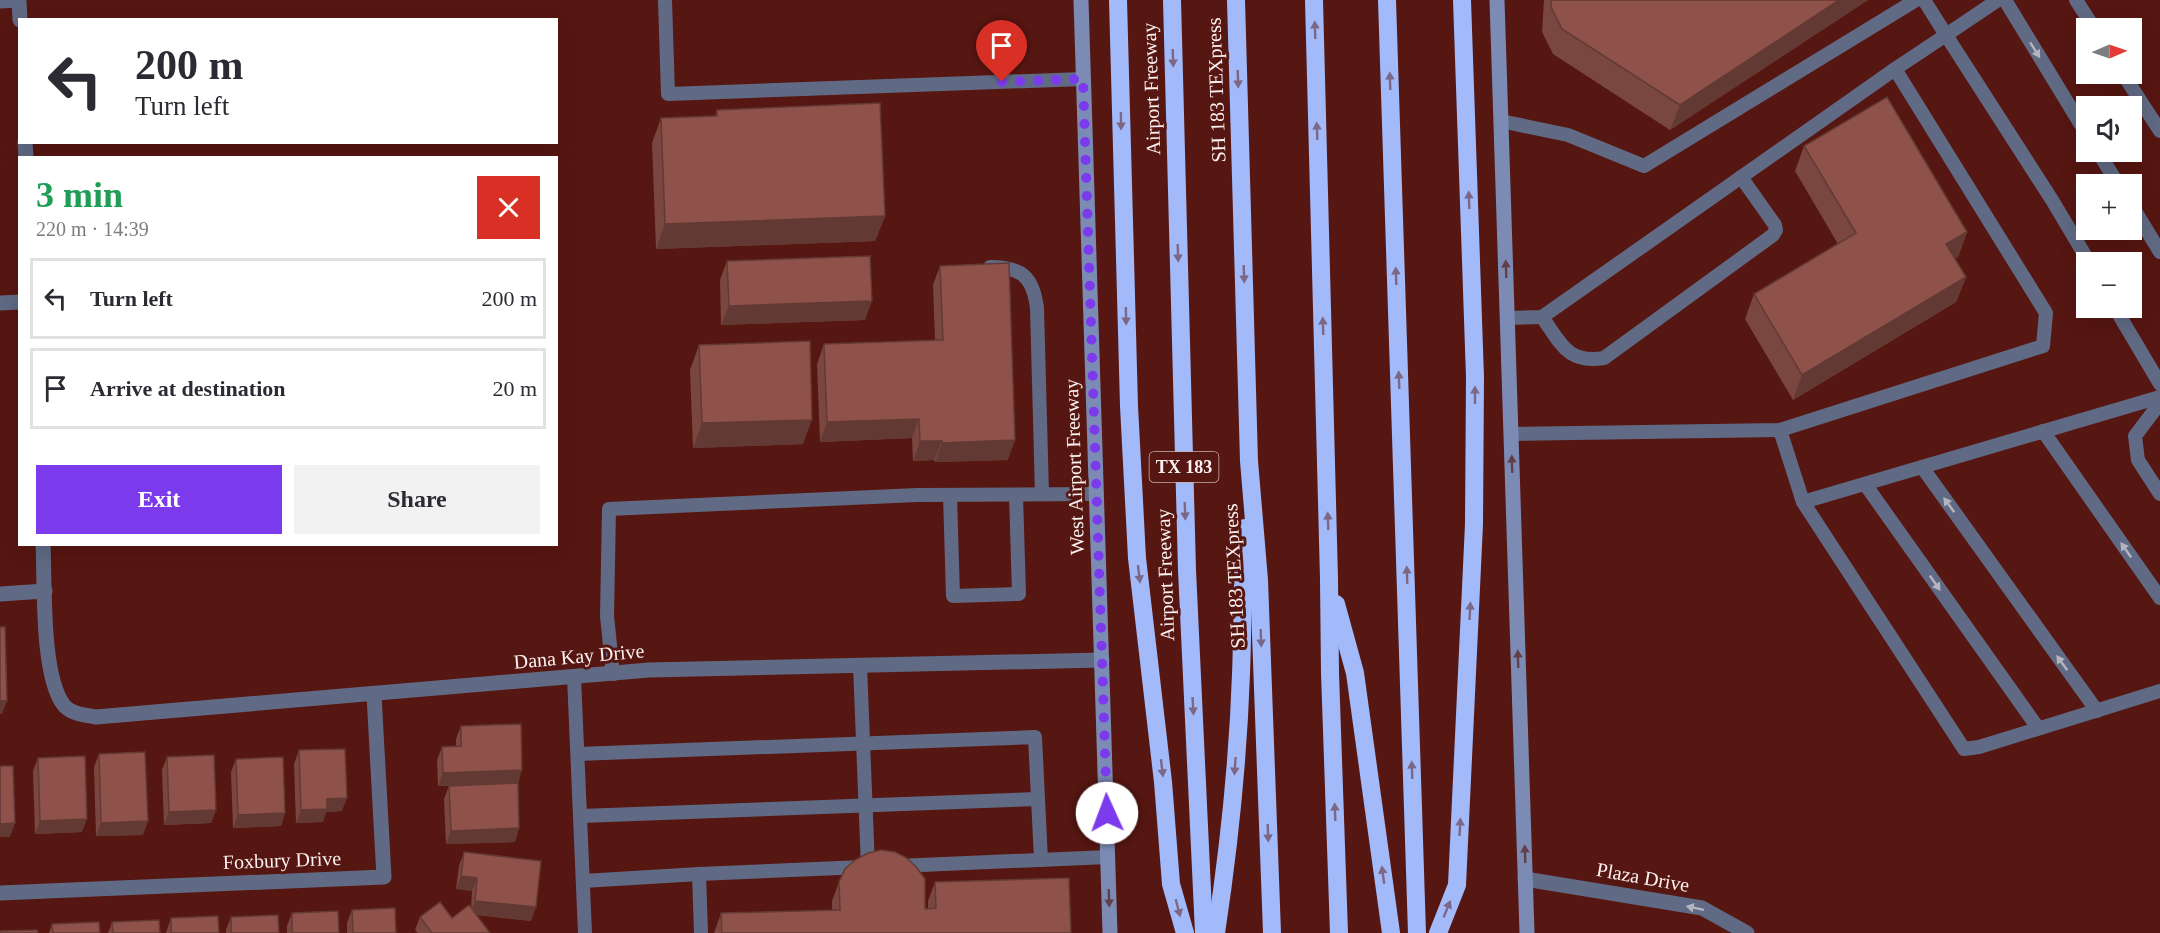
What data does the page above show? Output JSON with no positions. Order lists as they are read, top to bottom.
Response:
{
  "streets": {
    "highway": ["Airport Freeway", "SH 183 TEXpress", "TX 183"],
    "main road": ["West Airport Freeway"],
    "street": ["Dana Kay Drive", "Foxbury Drive", "Plaza Drive"]
  },
  "crossings": [
    ["West Airport Freeway", "Dana Kay Drive"],
    ["Dana Kay Drive", "Foxbury Drive"]
  ],
  "one_way": ["Plaza Drive"],
  "north": "right",
  "page": {
    "map_buttons": ["+", "−"],
    "turn": ["200 m", "Turn left"],
    "heading": ["3 min", "220 m · 14:39"],
    "list": [
      {
        "name": "Turn left",
        "value": "200 m"
      },
      {
        "name": "Arrive at destination",
        "value": "20 m"
      }
    ],
    "buttons": ["Exit", "Share"]
  }
}
